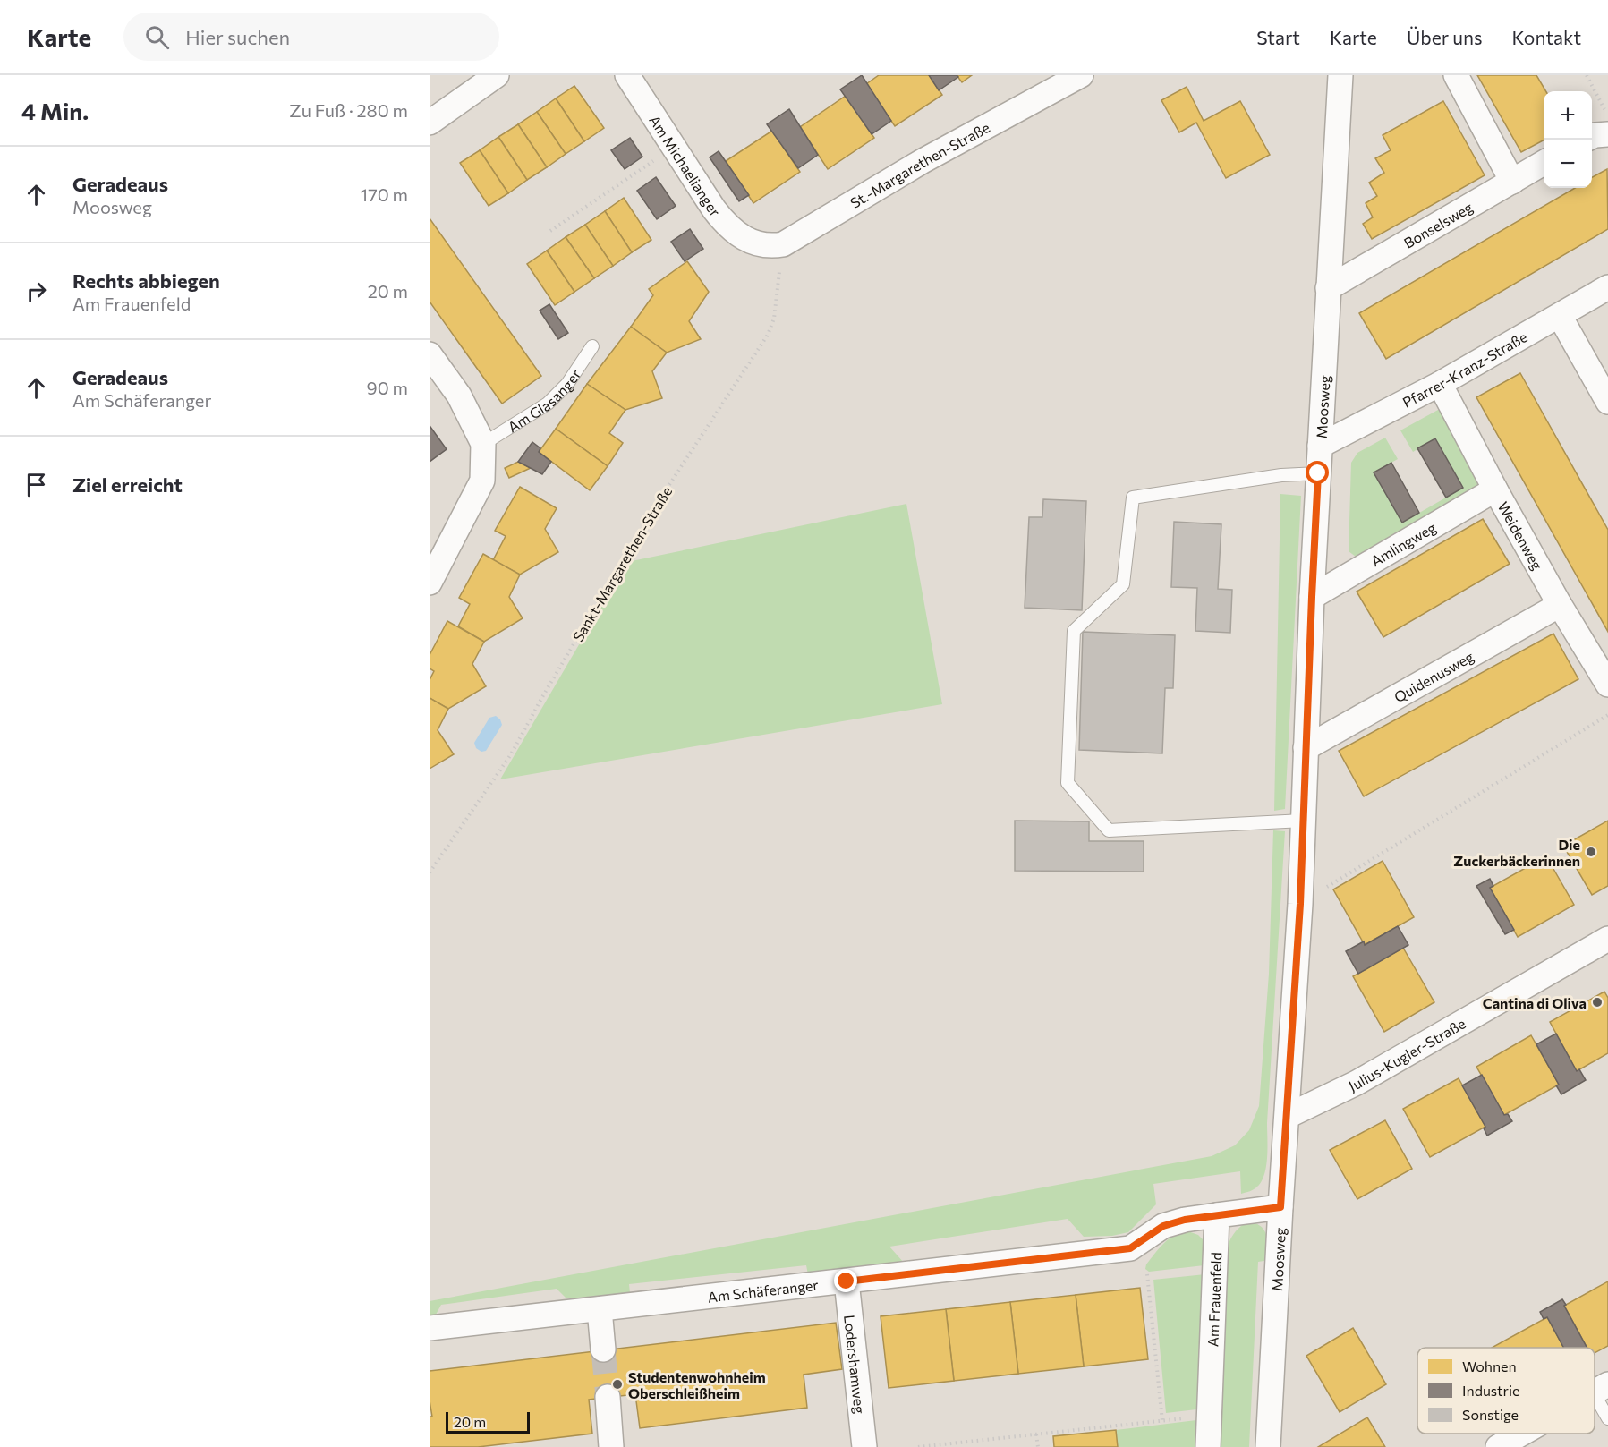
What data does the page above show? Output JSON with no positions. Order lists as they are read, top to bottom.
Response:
{
  "streets": {
    "street": [
      "St.-Margarethen-Straße",
      "Am Michaelianger",
      "Bonselsweg",
      "Pfarrer-Kranz-Straße",
      "Moosweg",
      "Weidenweg",
      "Amlingweg",
      "Quidenusweg",
      "Julius-Kugler-Straße",
      "Am Schäferanger",
      "Am Frauenfeld",
      "Lodershamweg"
    ],
    "lane": ["Am Glasanger"],
    "path": ["Sankt-Margarethen-Straße"]
  },
  "crossings": [
    ["St.-Margarethen-Straße", "Am Michaelianger"],
    ["St.-Margarethen-Straße", "Sankt-Margarethen-Straße"],
    ["Am Michaelianger", "Sankt-Margarethen-Straße"],
    ["Bonselsweg", "Moosweg"],
    ["Pfarrer-Kranz-Straße", "Moosweg"],
    ["Pfarrer-Kranz-Straße", "Weidenweg"],
    ["Moosweg", "Amlingweg"],
    ["Moosweg", "Quidenusweg"],
    ["Moosweg", "Julius-Kugler-Straße"],
    ["Weidenweg", "Amlingweg"],
    ["Weidenweg", "Quidenusweg"],
    ["Am Schäferanger", "Am Frauenfeld"],
    ["Am Schäferanger", "Lodershamweg"]
  ],
  "places": ["Die Zuckerbäckerinnen", "Cantina di Oliva", "Studentenwohnheim Oberschleißheim"],
  "legend": ["Wohnen", "Industrie", "Sonstige"],
  "scale_bar": "20 m",
  "page": {
    "header": "Karte",
    "search": "Hier suchen",
    "nav": [
      "Start",
      "Karte",
      "Über uns",
      "Kontakt"
    ],
    "heading": ["4 Min.", "Zu Fuß · 280 m"],
    "map_buttons": ["+", "−"],
    "list": [
      ["Geradeaus", "Moosweg", "170 m"],
      ["Rechts abbiegen", "Am Frauenfeld", "20 m"],
      ["Geradeaus", "Am Schäferanger", "90 m"],
      "Ziel erreicht"
    ],
    "scale": "20 m"
  }
}
